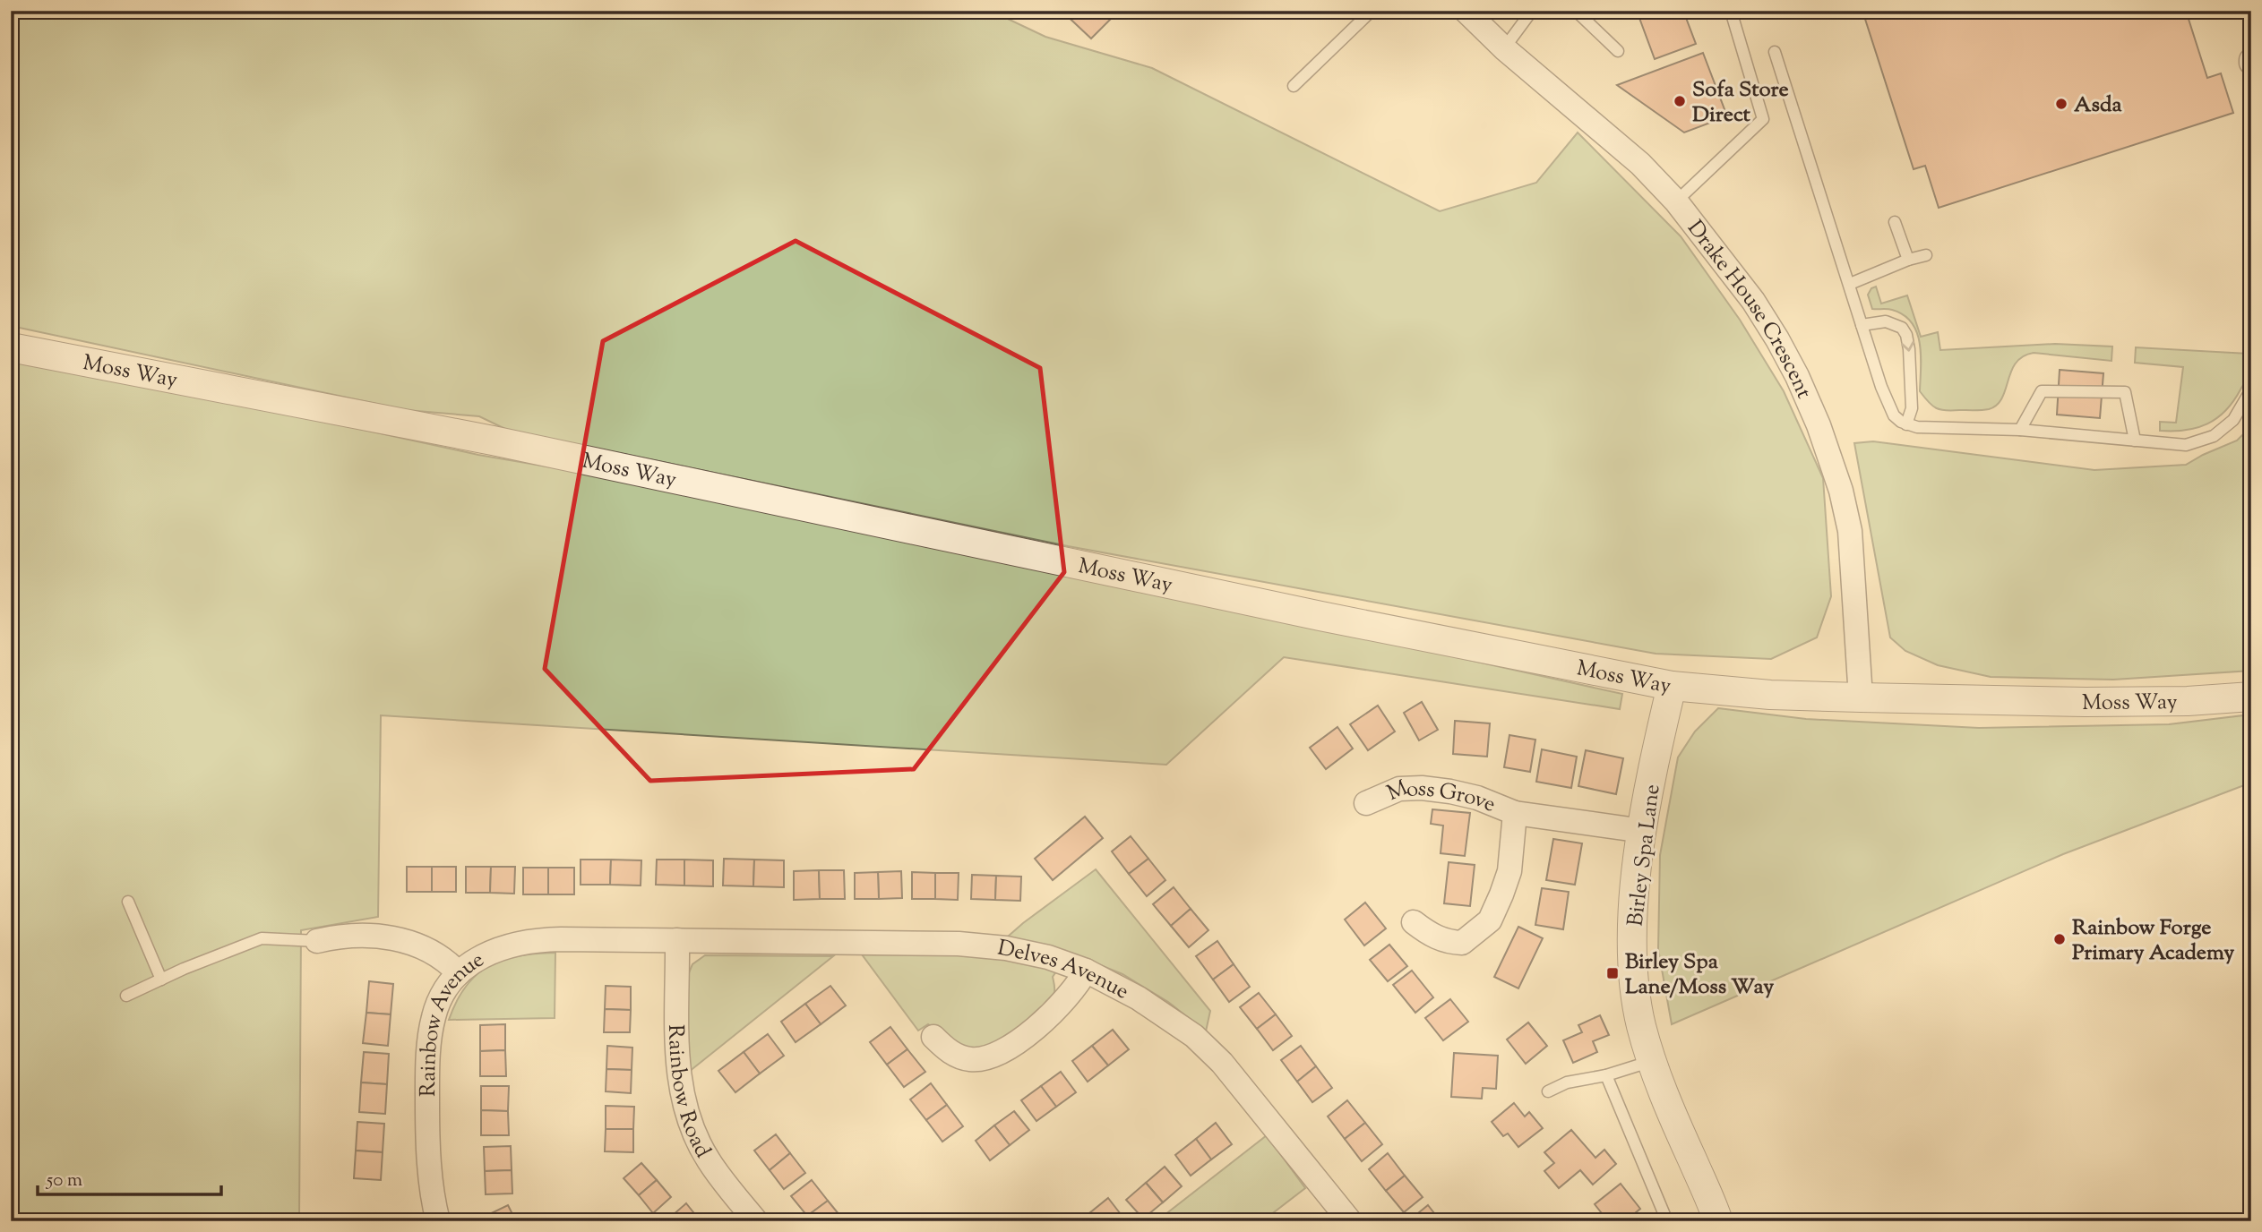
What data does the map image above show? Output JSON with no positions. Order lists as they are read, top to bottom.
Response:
{
  "streets": {
    "street": [
      "Drake House Crescent",
      "Moss Way",
      "Moss Grove",
      "Birley Spa Lane",
      "Delves Avenue",
      "Rainbow Avenue",
      "Rainbow Road"
    ]
  },
  "crossings": [
    ["Drake House Crescent", "Moss Way"],
    ["Moss Way", "Birley Spa Lane"],
    ["Moss Grove", "Birley Spa Lane"],
    ["Delves Avenue", "Rainbow Avenue"],
    ["Delves Avenue", "Rainbow Road"],
    ["Rainbow Avenue", "Rainbow Road"]
  ],
  "places": {
    "other": ["Sofa Store Direct", "Asda", "Rainbow Forge Primary Academy"],
    "transit": ["Birley Spa Lane/Moss Way"]
  },
  "scale_bar": "50 m"
}
